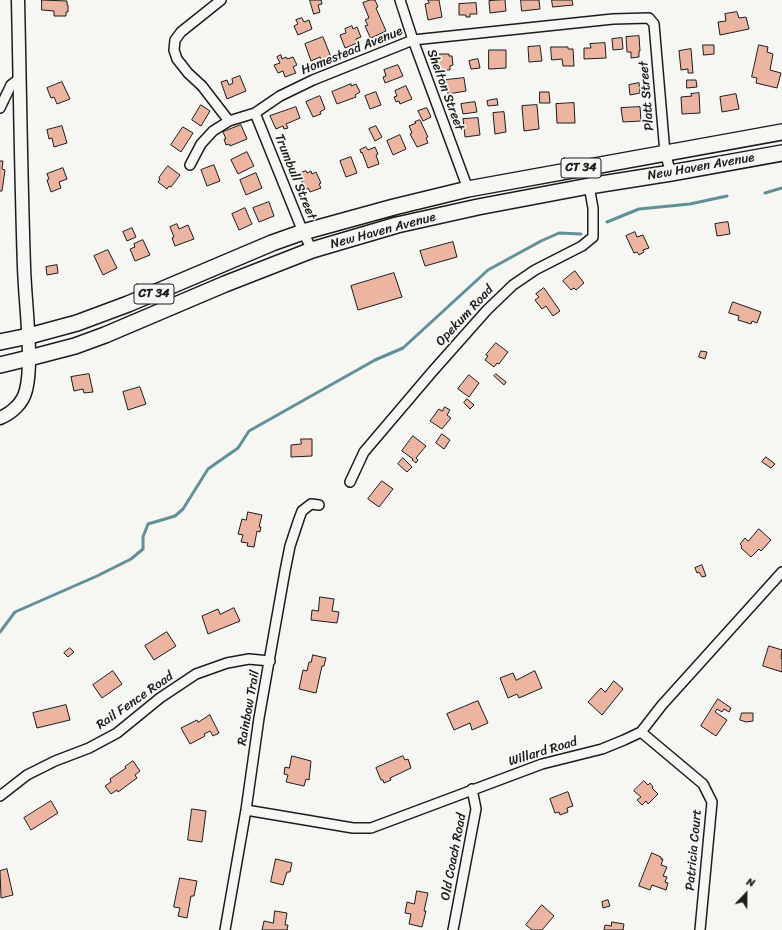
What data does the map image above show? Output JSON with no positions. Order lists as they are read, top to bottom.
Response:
{
  "streets": {
    "highway": ["New Haven Avenue", "CT 34"],
    "street": [
      "Homestead Avenue",
      "Shelton Street",
      "Platt Street",
      "Trumbull Street",
      "Opekum Road",
      "Rail Fence Road",
      "Rainbow Trail",
      "Willard Road",
      "Patricia Court",
      "Old Coach Road"
    ]
  },
  "crossings": [
    ["Homestead Avenue", "Shelton Street"],
    ["Homestead Avenue", "Platt Street"],
    ["Homestead Avenue", "Trumbull Street"],
    ["Shelton Street", "New Haven Avenue"],
    ["Platt Street", "New Haven Avenue"],
    ["New Haven Avenue", "Trumbull Street"],
    ["New Haven Avenue", "Opekum Road"],
    ["Rail Fence Road", "Rainbow Trail"],
    ["Rainbow Trail", "Willard Road"],
    ["Willard Road", "Patricia Court"],
    ["Willard Road", "Old Coach Road"]
  ],
  "north": "top"
}
